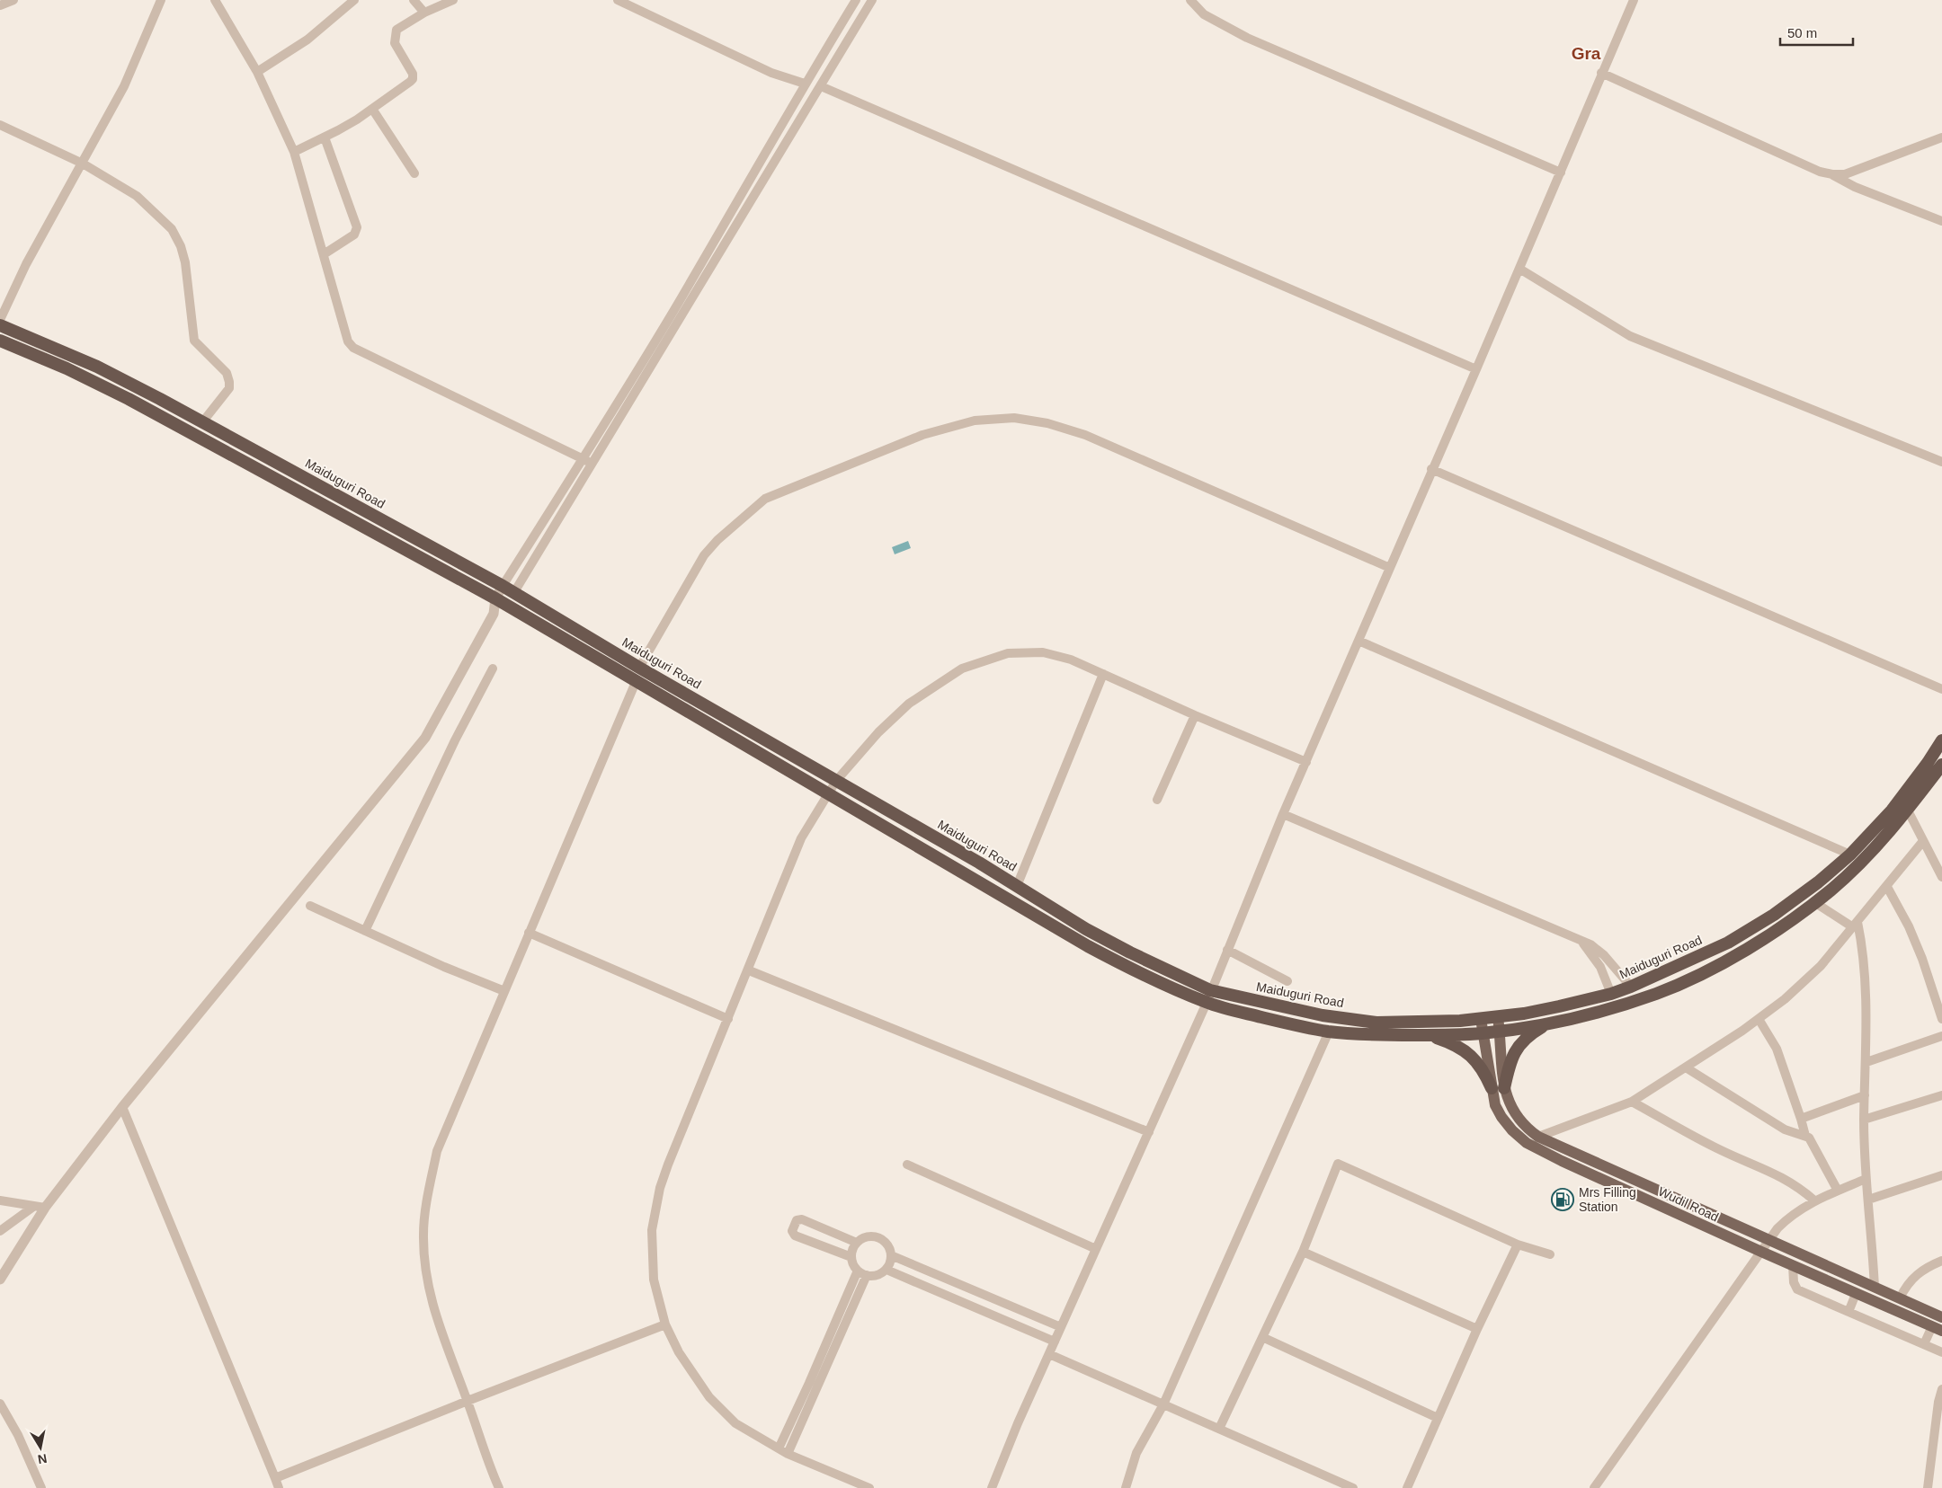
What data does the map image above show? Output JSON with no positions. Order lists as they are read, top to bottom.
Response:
{
  "streets": {
    "highway": ["Maiduguri Road"],
    "main road": ["Wudil Road"]
  },
  "crossings": [
    ["Maiduguri Road", "Wudil Road"]
  ],
  "districts": ["Gra"],
  "places": {
    "fuel station": ["Mrs Filling Station"]
  },
  "scale_bar": "50 m",
  "north": "bottom"
}
